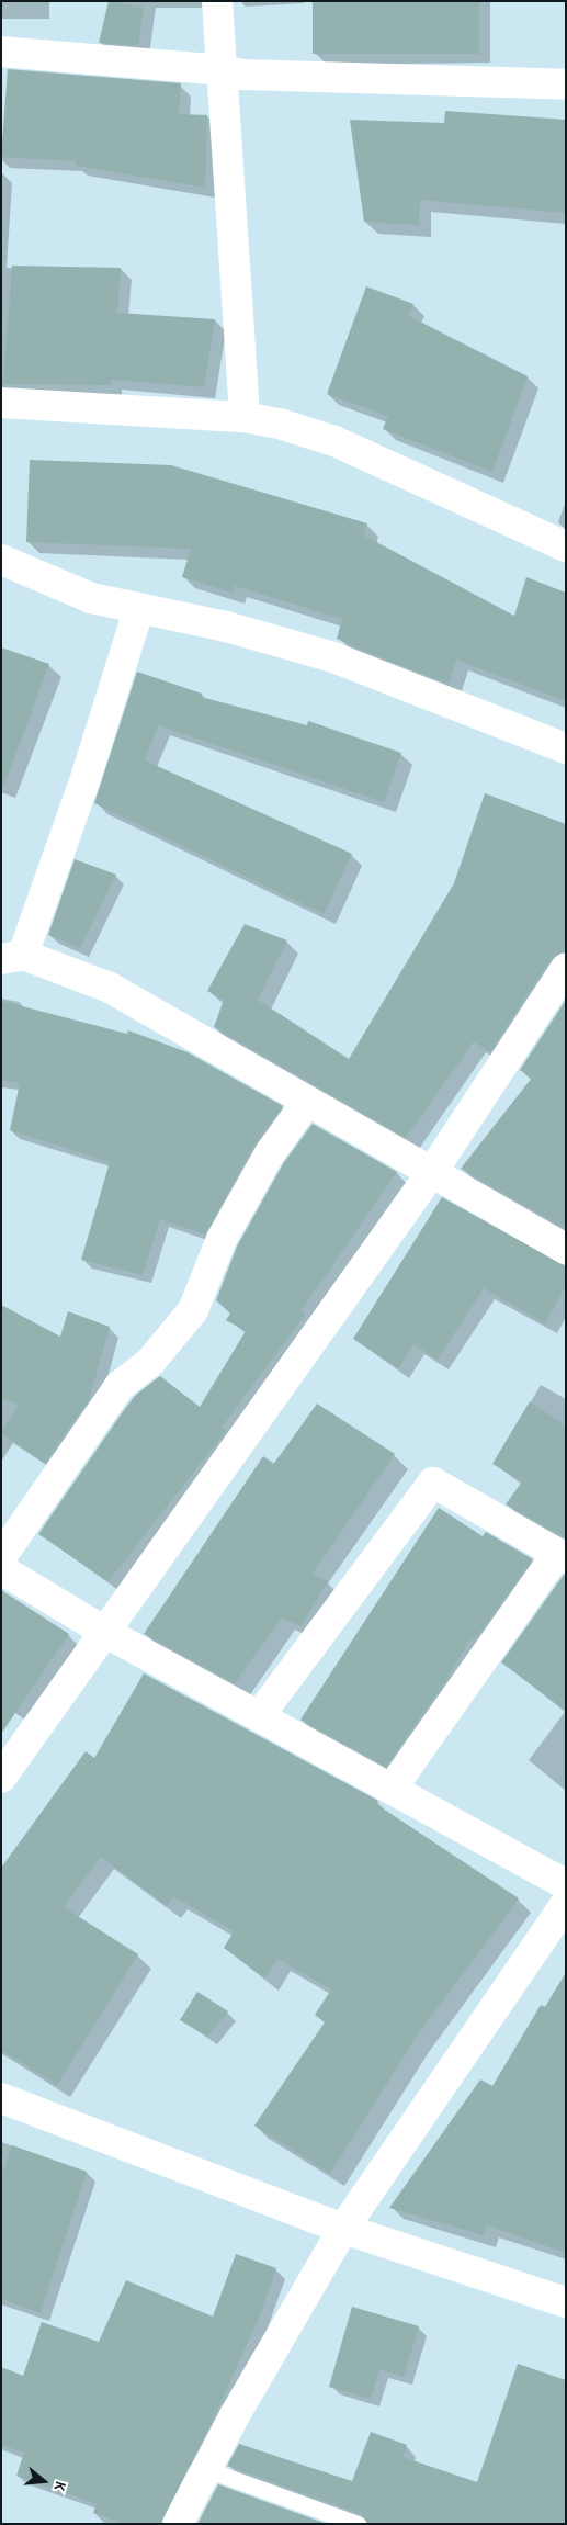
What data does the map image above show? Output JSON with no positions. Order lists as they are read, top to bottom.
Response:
{
  "north": "right"
}
